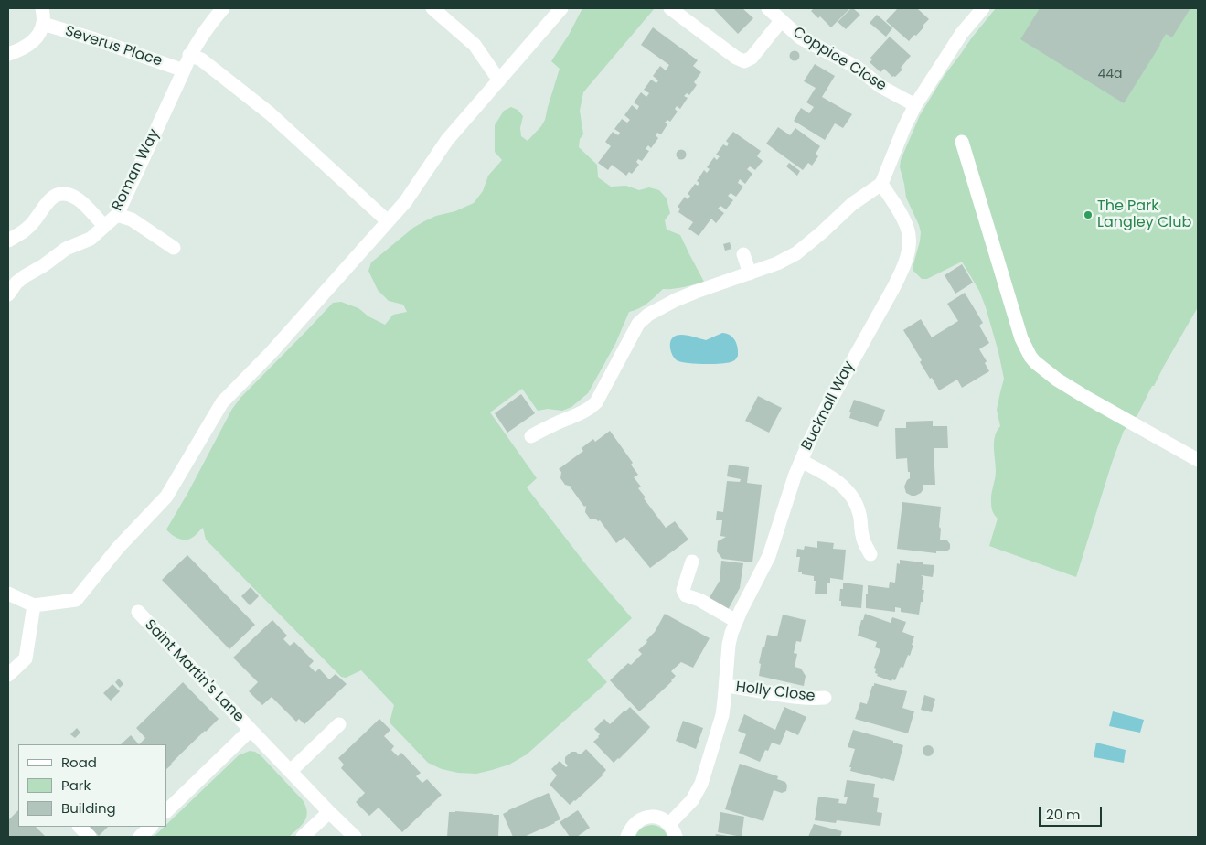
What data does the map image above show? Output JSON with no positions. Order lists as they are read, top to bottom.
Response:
{
  "streets": {
    "street": [
      "Severus Place",
      "Coppice Close",
      "Roman Way",
      "Bucknall Way",
      "Saint Martin's Lane",
      "Holly Close"
    ]
  },
  "crossings": [
    ["Severus Place", "Roman Way"],
    ["Bucknall Way", "Holly Close"]
  ],
  "places": ["The Park Langley Club"],
  "house_numbers": ["44a"],
  "legend": ["Road", "Park", "Building"],
  "scale_bar": "20 m"
}
